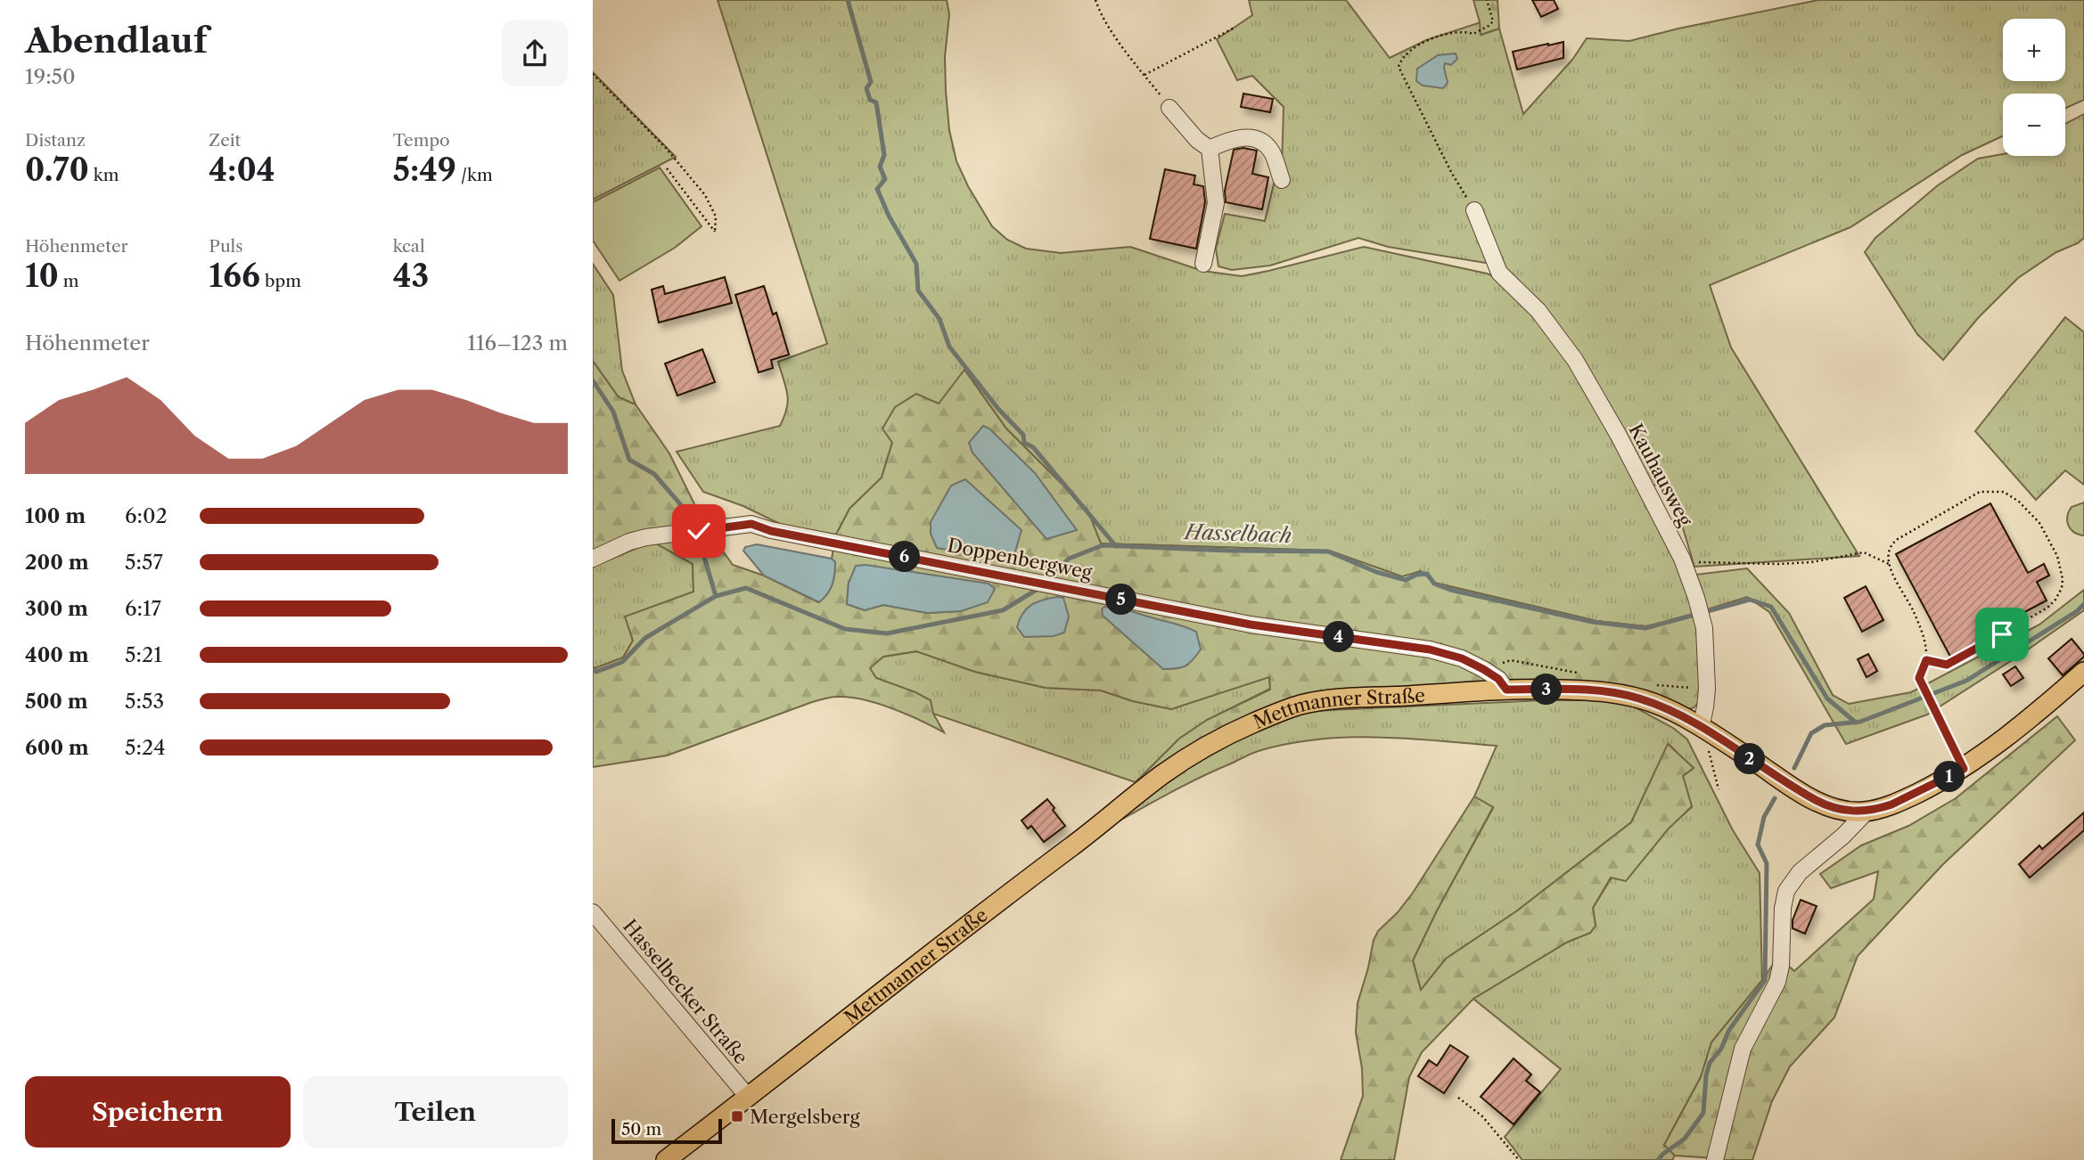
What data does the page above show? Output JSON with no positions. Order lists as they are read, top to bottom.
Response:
{
  "streets": {
    "main road": ["Mettmanner Straße"],
    "street": ["Kauhausweg", "Doppenbergweg", "Hasselbecker Straße"]
  },
  "crossings": [
    ["Kauhausweg", "Mettmanner Straße"],
    ["Doppenbergweg", "Mettmanner Straße"],
    ["Mettmanner Straße", "Hasselbecker Straße"]
  ],
  "water": ["Hasselbach"],
  "places": {
    "transit": ["Mergelsberg"]
  },
  "scale_bar": "50 m",
  "page": {
    "heading": ["Abendlauf", "19:50"],
    "map_buttons": ["+", "−"],
    "stats": [
      ["Distanz", "0.70 km"],
      ["Zeit", "4:04"],
      ["Tempo", "5:49 /km"],
      ["Höhenmeter", "10 m"],
      ["Puls", "166 bpm"],
      ["kcal", "43"]
    ],
    "chart": ["Höhenmeter", "116–123 m"],
    "list": [
      {
        "name": "100 m",
        "note": "6:02"
      },
      {
        "name": "200 m",
        "note": "5:57"
      },
      {
        "name": "300 m",
        "note": "6:17"
      },
      {
        "name": "400 m",
        "note": "5:21"
      },
      {
        "name": "500 m",
        "note": "5:53"
      },
      {
        "name": "600 m",
        "note": "5:24"
      }
    ],
    "pins": [
      "6",
      "5",
      "4",
      "3",
      "2",
      "1"
    ],
    "buttons": ["Speichern", "Teilen"],
    "scale": "50 m"
  }
}
